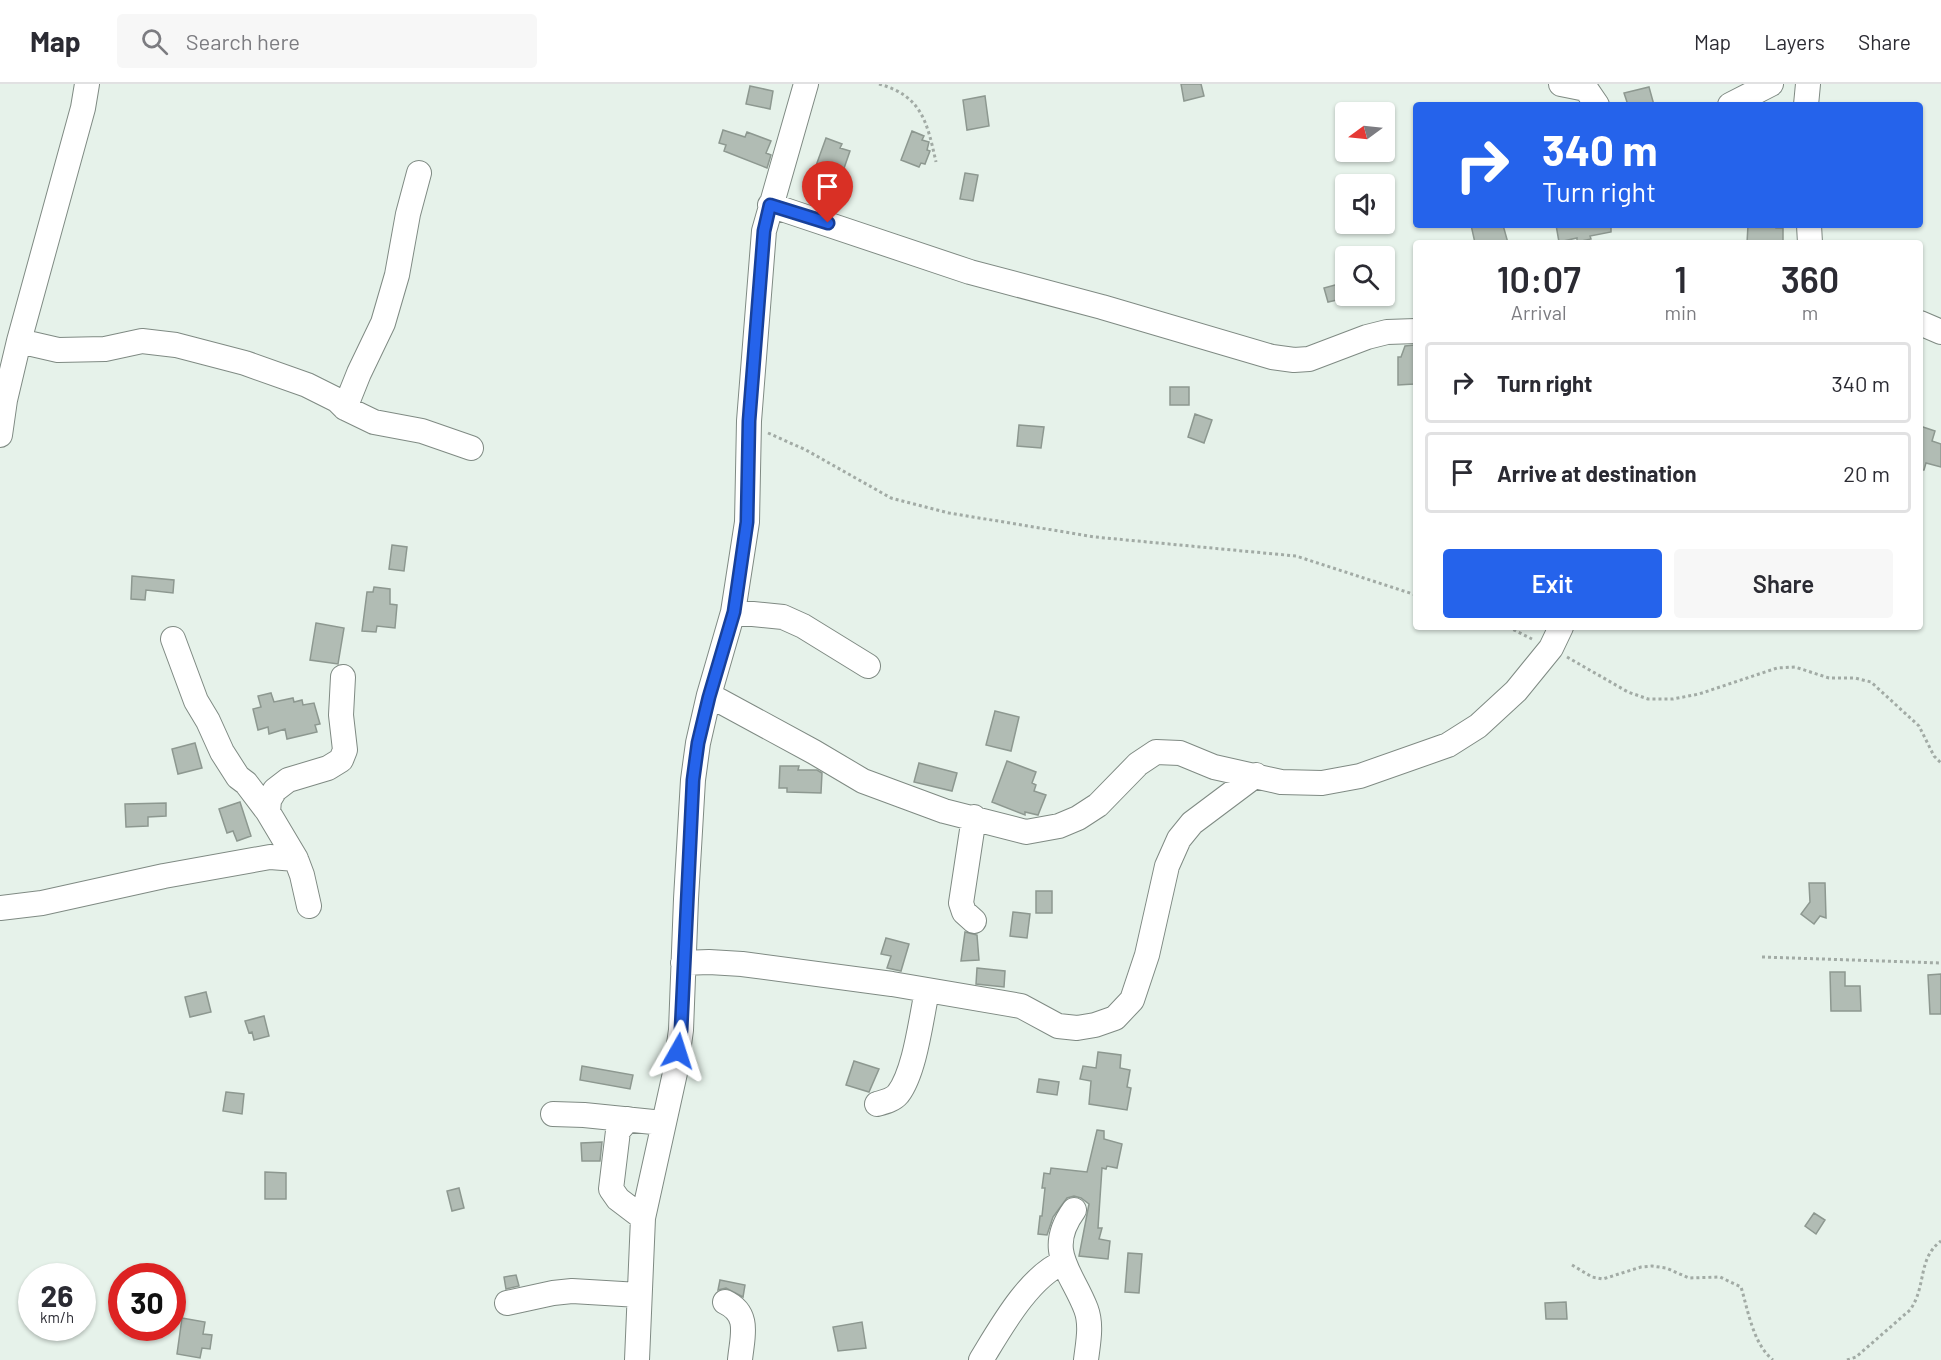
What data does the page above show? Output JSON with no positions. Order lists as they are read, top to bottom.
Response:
{
  "north": "left",
  "page": {
    "header": "Map",
    "search": "Search here",
    "nav": ["Map", "Layers", "Share"],
    "turn": ["340 m", "Turn right"],
    "eta": [
      "10:07",
      "Arrival",
      "1",
      "min",
      "360",
      "m"
    ],
    "list": [
      {
        "name": "Turn right",
        "value": "340 m"
      },
      {
        "name": "Arrive at destination",
        "value": "20 m"
      }
    ],
    "buttons": ["Exit", "Share"],
    "speed": "26 km/h",
    "limit": "30"
  }
}
